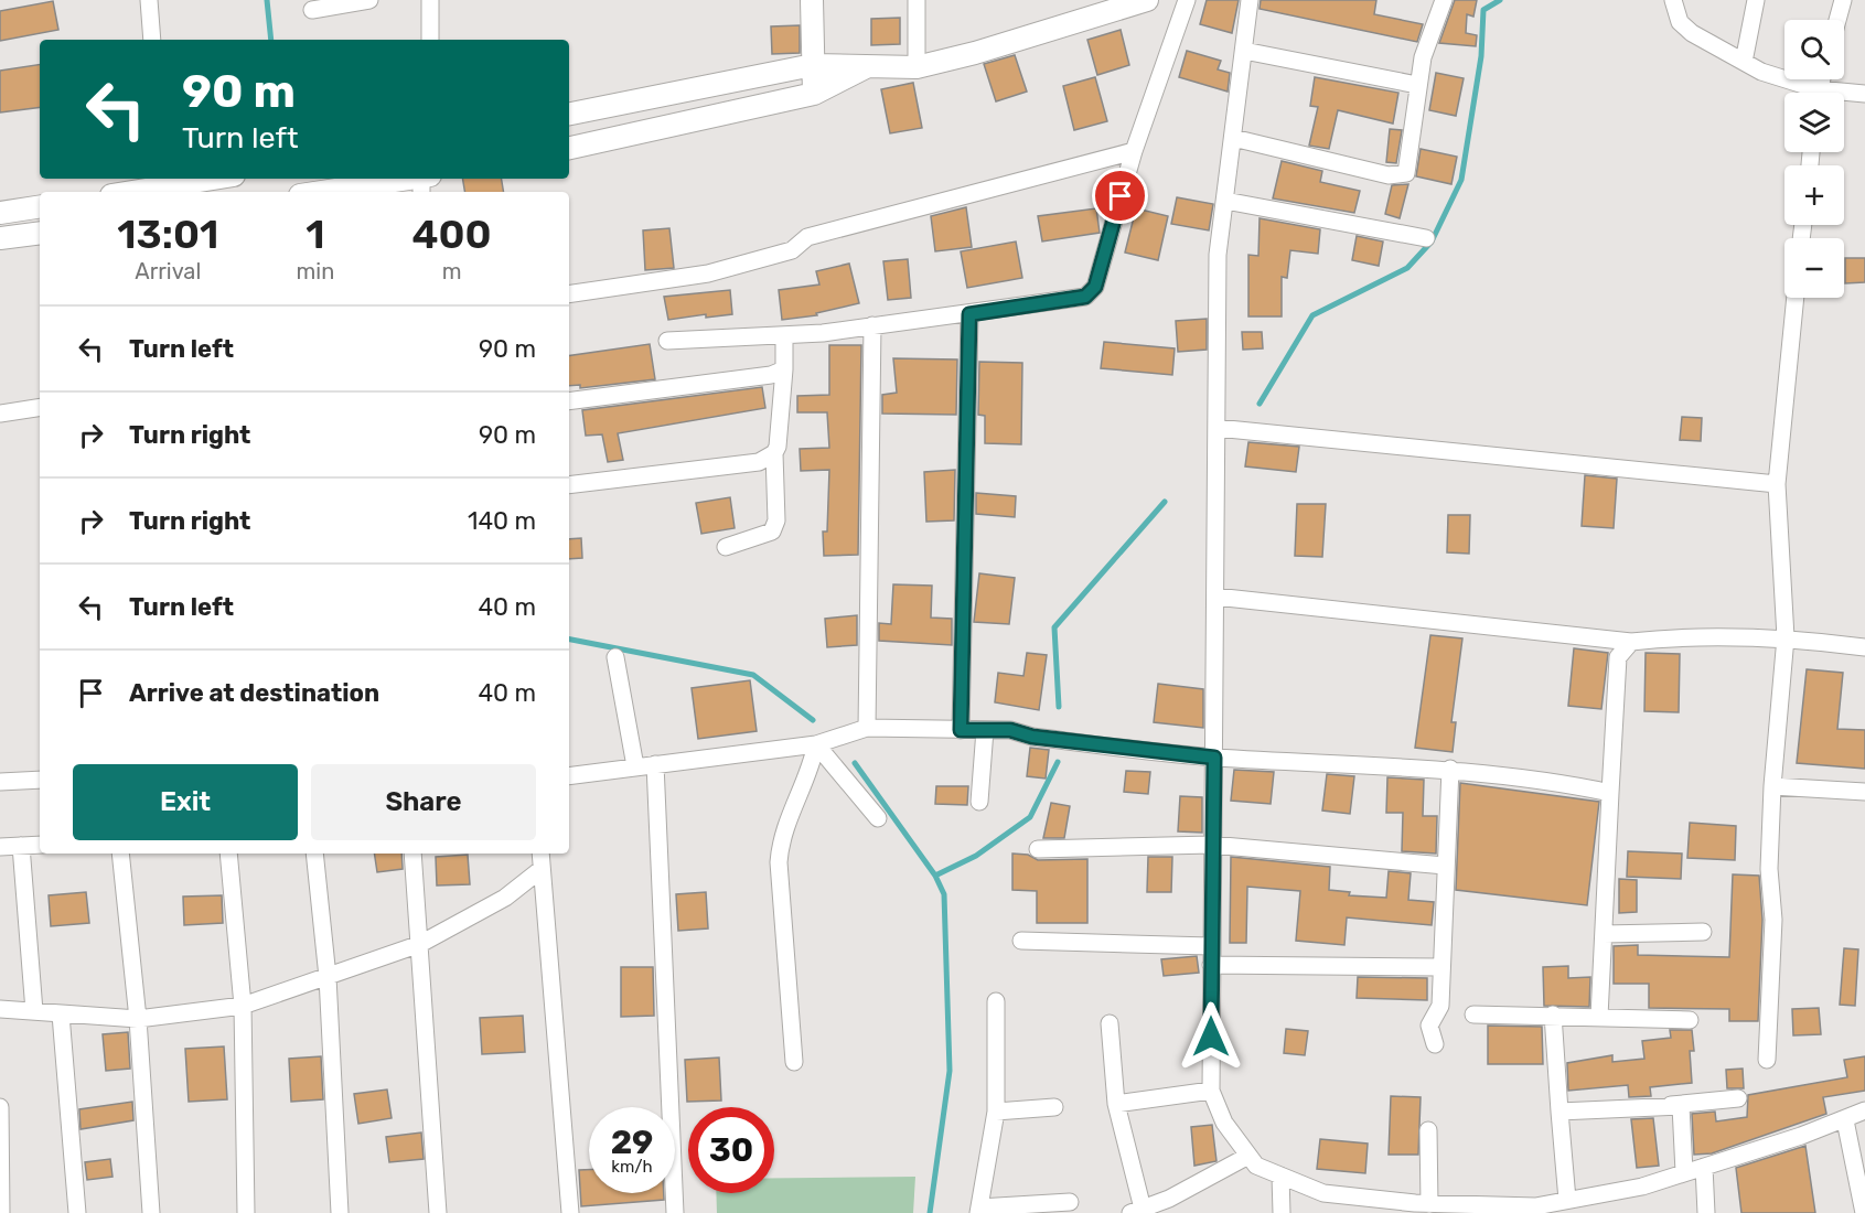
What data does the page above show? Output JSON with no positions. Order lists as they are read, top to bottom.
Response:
{
  "page": {
    "map_buttons": ["+", "−"],
    "turn": ["90 m", "Turn left"],
    "eta": [
      "13:01",
      "Arrival",
      "1",
      "min",
      "400",
      "m"
    ],
    "list": [
      {
        "name": "Turn left",
        "value": "90 m"
      },
      {
        "name": "Turn right",
        "value": "90 m"
      },
      {
        "name": "Turn right",
        "value": "140 m"
      },
      {
        "name": "Turn left",
        "value": "40 m"
      },
      {
        "name": "Arrive at destination",
        "value": "40 m"
      }
    ],
    "buttons": ["Exit", "Share"],
    "speed": "29 km/h",
    "limit": "30"
  }
}
